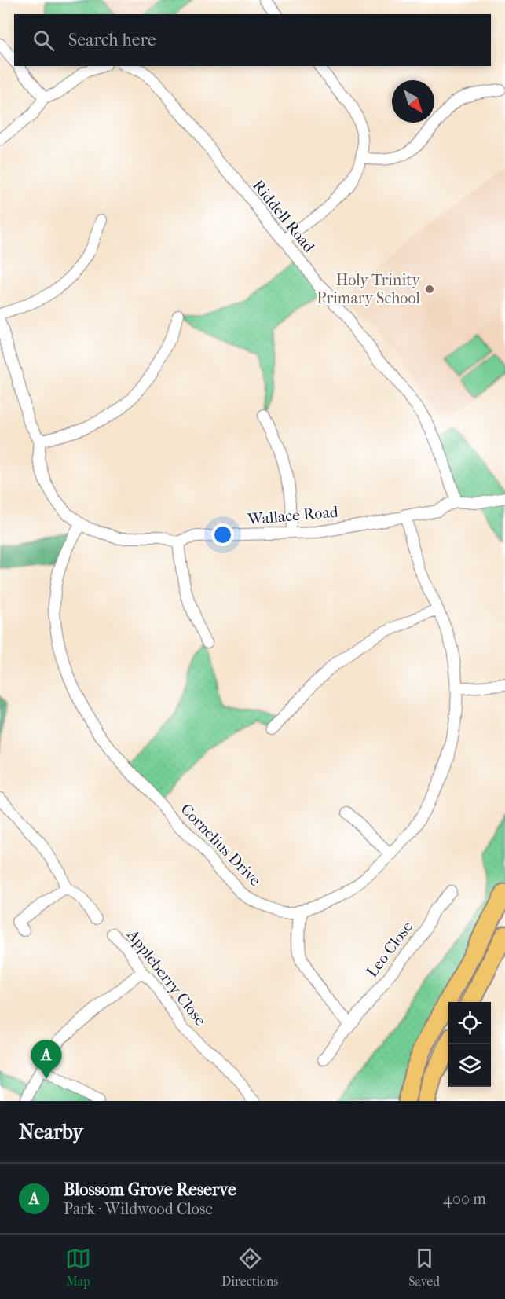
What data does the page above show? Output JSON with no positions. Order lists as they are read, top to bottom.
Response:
{
  "streets": {
    "street": [
      "Riddell Road",
      "Wallace Road",
      "Cornelius Drive",
      "Leo Close",
      "Appleberry Close"
    ]
  },
  "crossings": [
    ["Riddell Road", "Wallace Road"],
    ["Wallace Road", "Cornelius Drive"]
  ],
  "places": ["Holy Trinity Primary School"],
  "north": "bottom right",
  "page": {
    "search": "Search here",
    "pins": "A",
    "heading": "Nearby",
    "list": [
      {
        "mark": "A",
        "name": "Blossom Grove Reserve",
        "note": "Park · Wildwood Close",
        "value": "400 m"
      }
    ],
    "nav": ["Map", "Directions", "Saved"]
  }
}
